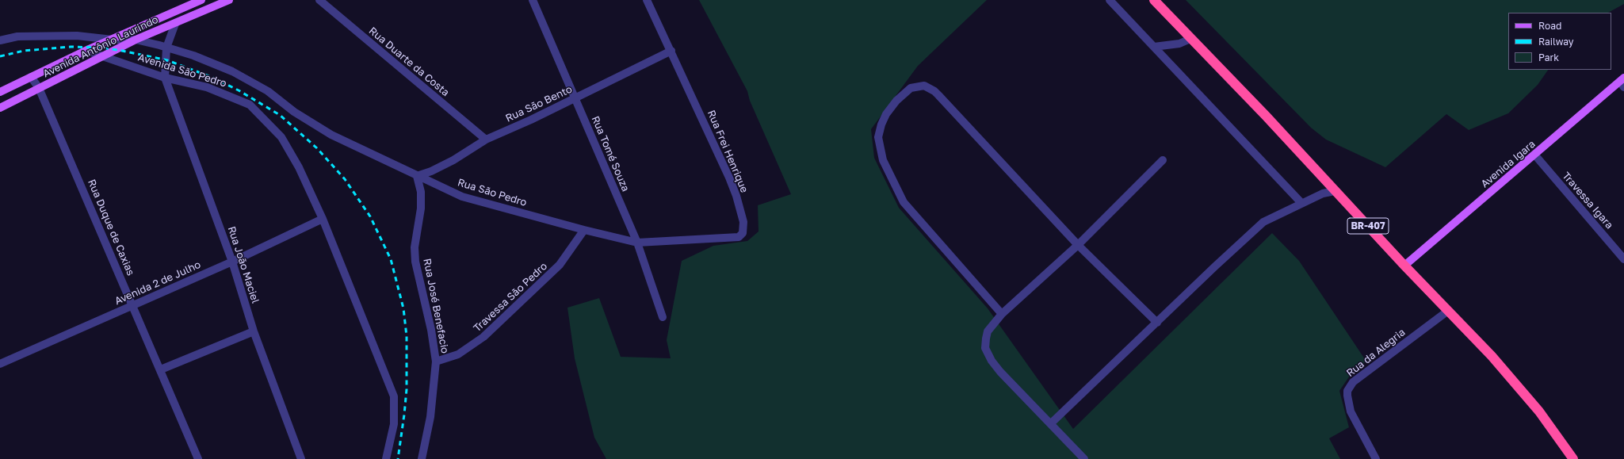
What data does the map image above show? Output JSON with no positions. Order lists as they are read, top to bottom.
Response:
{
  "streets": {
    "highway": ["BR-407"],
    "main road": ["Avenida Antônio Laurindo", "Avenida Igara"],
    "street": [
      "Rua Duarte da Costa",
      "Avenida São Pedro",
      "Rua São Bento",
      "Rua Frei Henrique",
      "Rua Tomé Souza",
      "Rua São Pedro",
      "Travessa Igara",
      "Rua Duque de Caxias",
      "Rua João Maciel",
      "Avenida 2 de Julho",
      "Travessa São Pedro",
      "Rua José Benefacio",
      "Rua da Alegria"
    ]
  },
  "crossings": [
    ["Avenida Antônio Laurindo", "Avenida São Pedro"],
    ["Avenida Antônio Laurindo", "Rua São Pedro"],
    ["Avenida Antônio Laurindo", "Rua Duque de Caxias"],
    ["Rua Duarte da Costa", "Rua São Bento"],
    ["Avenida São Pedro", "Rua João Maciel"],
    ["Avenida São Pedro", "Avenida 2 de Julho"],
    ["Rua São Bento", "Rua Frei Henrique"],
    ["Rua São Bento", "Rua Tomé Souza"],
    ["Rua São Bento", "Rua São Pedro"],
    ["Rua São Bento", "Rua José Benefacio"],
    ["Rua Frei Henrique", "Rua Tomé Souza"],
    ["Rua Frei Henrique", "Rua São Pedro"],
    ["Rua Tomé Souza", "Rua São Pedro"],
    ["Avenida Igara", "Travessa Igara"],
    ["Avenida Igara", "BR-407"],
    ["Rua São Pedro", "Travessa São Pedro"],
    ["Rua São Pedro", "Rua José Benefacio"],
    ["BR-407", "Rua da Alegria"],
    ["Rua Duque de Caxias", "Avenida 2 de Julho"],
    ["Rua João Maciel", "Avenida 2 de Julho"],
    ["Travessa São Pedro", "Rua José Benefacio"]
  ],
  "legend": ["Road", "Railway", "Park"]
}
